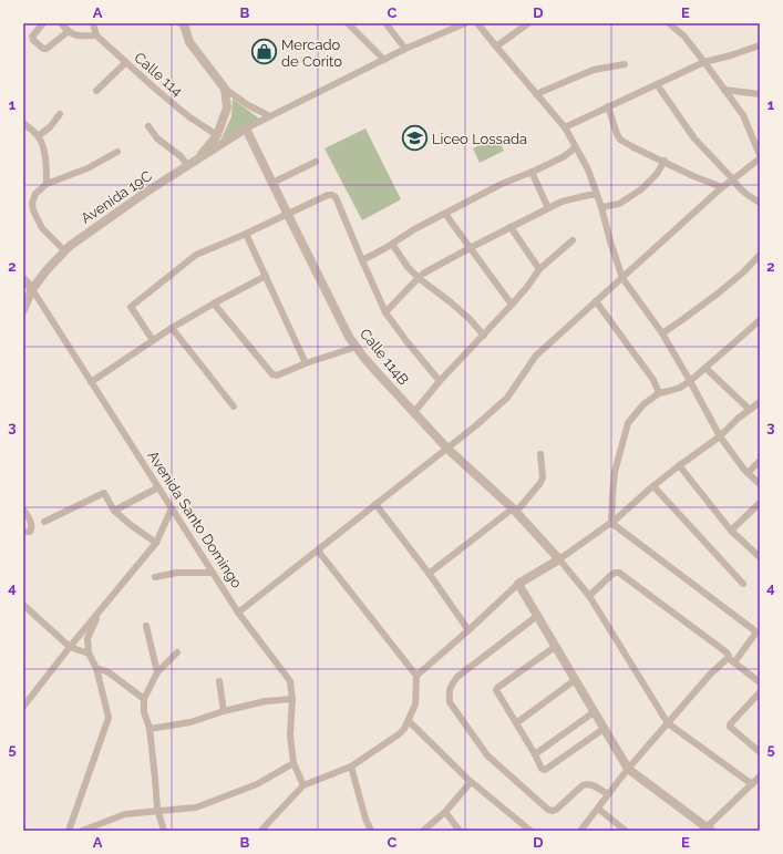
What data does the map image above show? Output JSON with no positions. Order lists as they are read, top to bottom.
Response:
{
  "streets": {
    "street": [
      "Calle 114",
      "Avenida 19C",
      "Calle 114B",
      "Avenida Santo Domingo"
    ]
  },
  "crossings": [
    ["Avenida 19C", "Calle 114B"],
    ["Avenida 19C", "Avenida Santo Domingo"]
  ],
  "places": {
    "shop": ["Mercado de Corito"],
    "school or university": ["Liceo Lossada"]
  },
  "grid": {
    "columns": [
      "A",
      "B",
      "C",
      "D",
      "E"
    ],
    "rows": [
      "1",
      "2",
      "3",
      "4",
      "5"
    ]
  }
}
